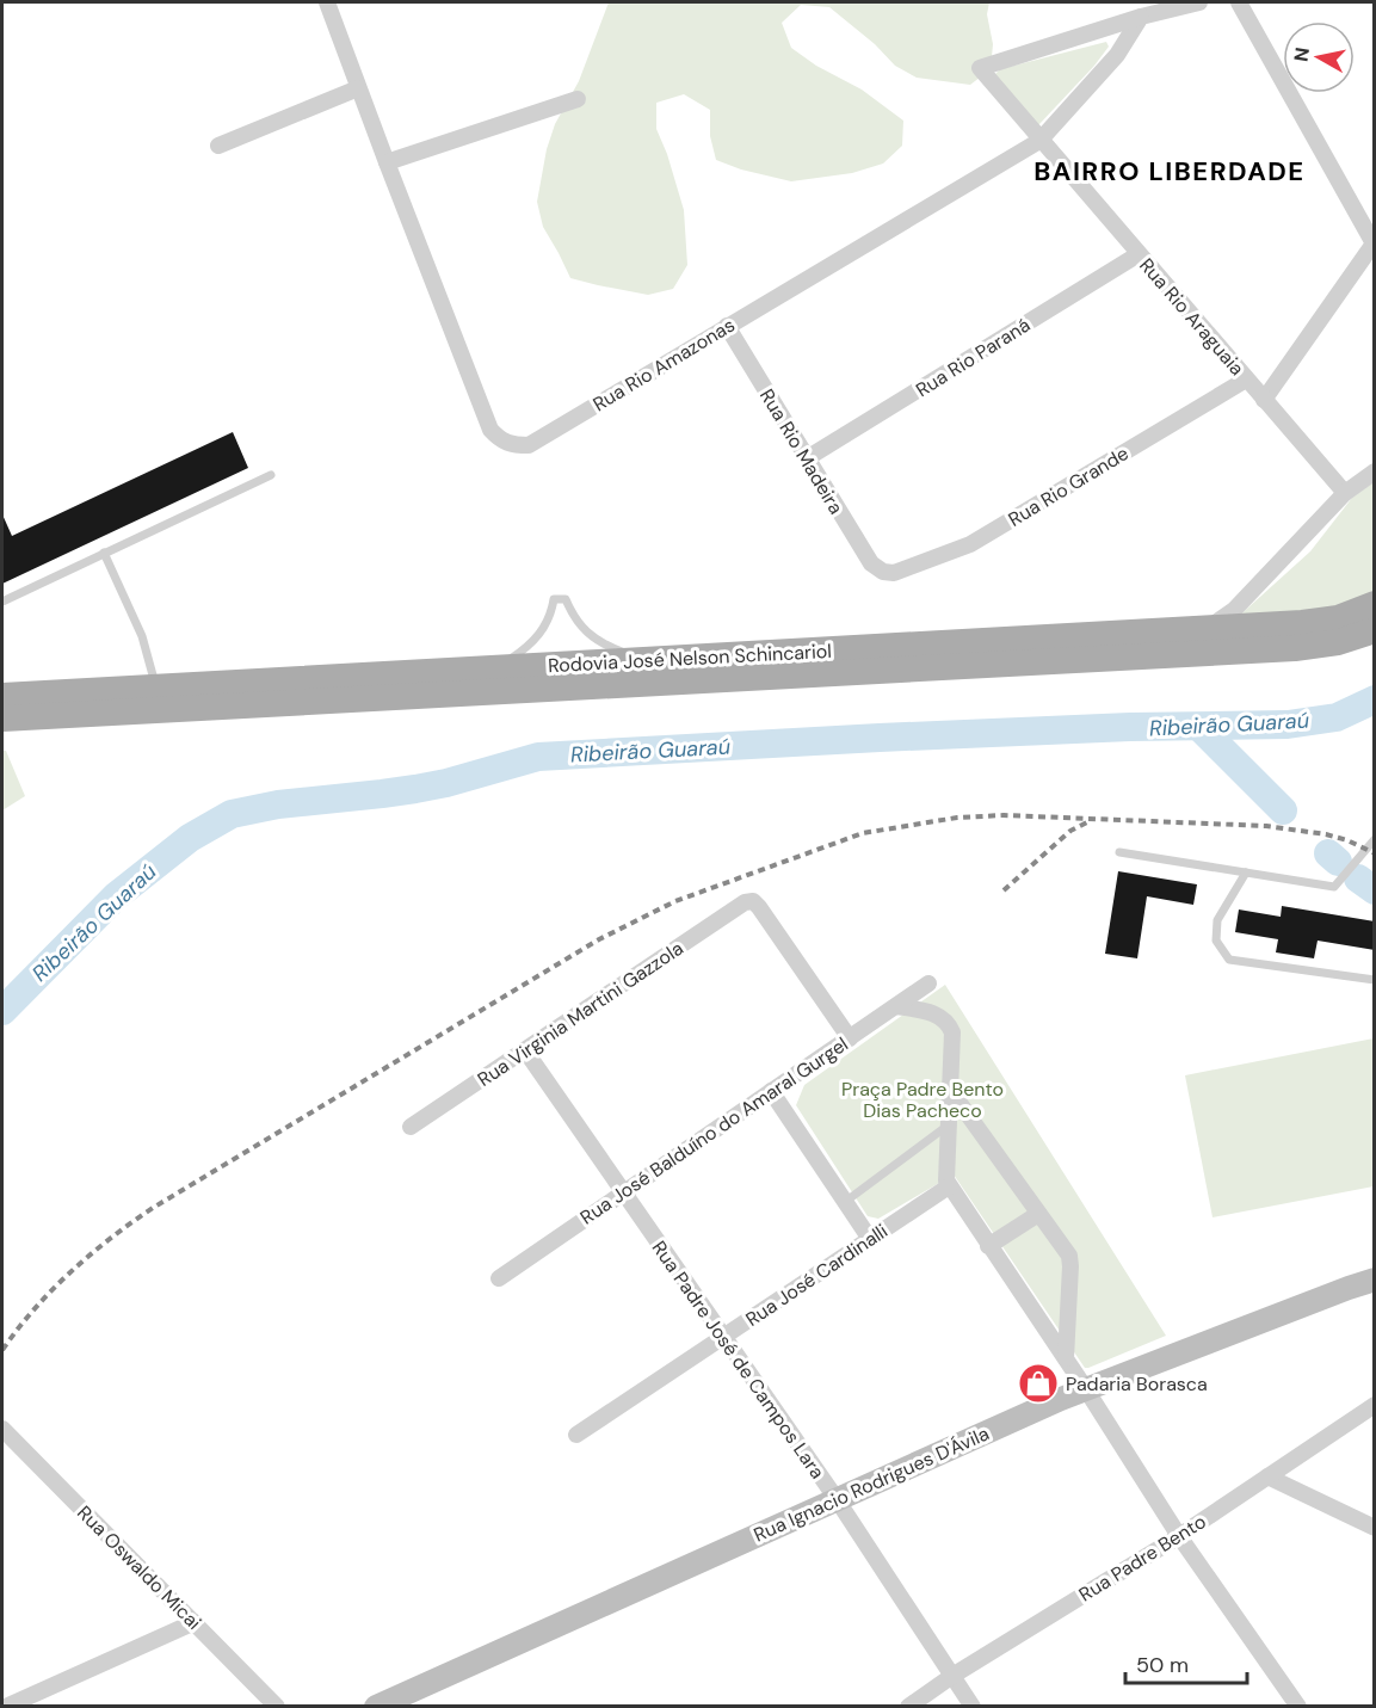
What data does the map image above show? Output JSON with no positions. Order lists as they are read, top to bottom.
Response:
{
  "streets": {
    "main road": ["Rodovia José Nelson Schincariol"],
    "street": [
      "Rua Rio Araguaia",
      "Rua Rio Paraná",
      "Rua Rio Amazonas",
      "Rua Rio Madeira",
      "Rua Rio Grande",
      "Rua Virginia Martini Gazzola",
      "Rua José Balduíno do Amaral Gurgel",
      "Rua José Cardinalli",
      "Rua Padre José de Campos Lara",
      "Rua Ignacio Rodrigues D'Ávila",
      "Rua Padre Bento",
      "Rua Oswaldo Micai"
    ]
  },
  "crossings": [
    ["Rua Rio Araguaia", "Rua Rio Paraná"],
    ["Rua Rio Araguaia", "Rua Rio Amazonas"],
    ["Rua Rio Araguaia", "Rua Rio Grande"],
    ["Rua Rio Paraná", "Rua Rio Madeira"],
    ["Rua Rio Amazonas", "Rua Rio Madeira"],
    ["Rua Rio Madeira", "Rua Rio Grande"],
    ["Rua Virginia Martini Gazzola", "Rua José Balduíno do Amaral Gurgel"],
    ["Rua Virginia Martini Gazzola", "Rua Padre José de Campos Lara"],
    ["Rua José Balduíno do Amaral Gurgel", "Rua Padre José de Campos Lara"],
    ["Rua José Cardinalli", "Rua Padre José de Campos Lara"],
    ["Rua Padre José de Campos Lara", "Rua Ignacio Rodrigues D'Ávila"],
    ["Rua Padre José de Campos Lara", "Rua Padre Bento"]
  ],
  "districts": ["BAIRRO LIBERDADE"],
  "water": ["Ribeirão Guaraú"],
  "parks": ["Praça Padre Bento Dias Pacheco"],
  "places": {
    "shop": ["Padaria Borasca"]
  },
  "scale_bar": "50 m",
  "north": "left"
}
